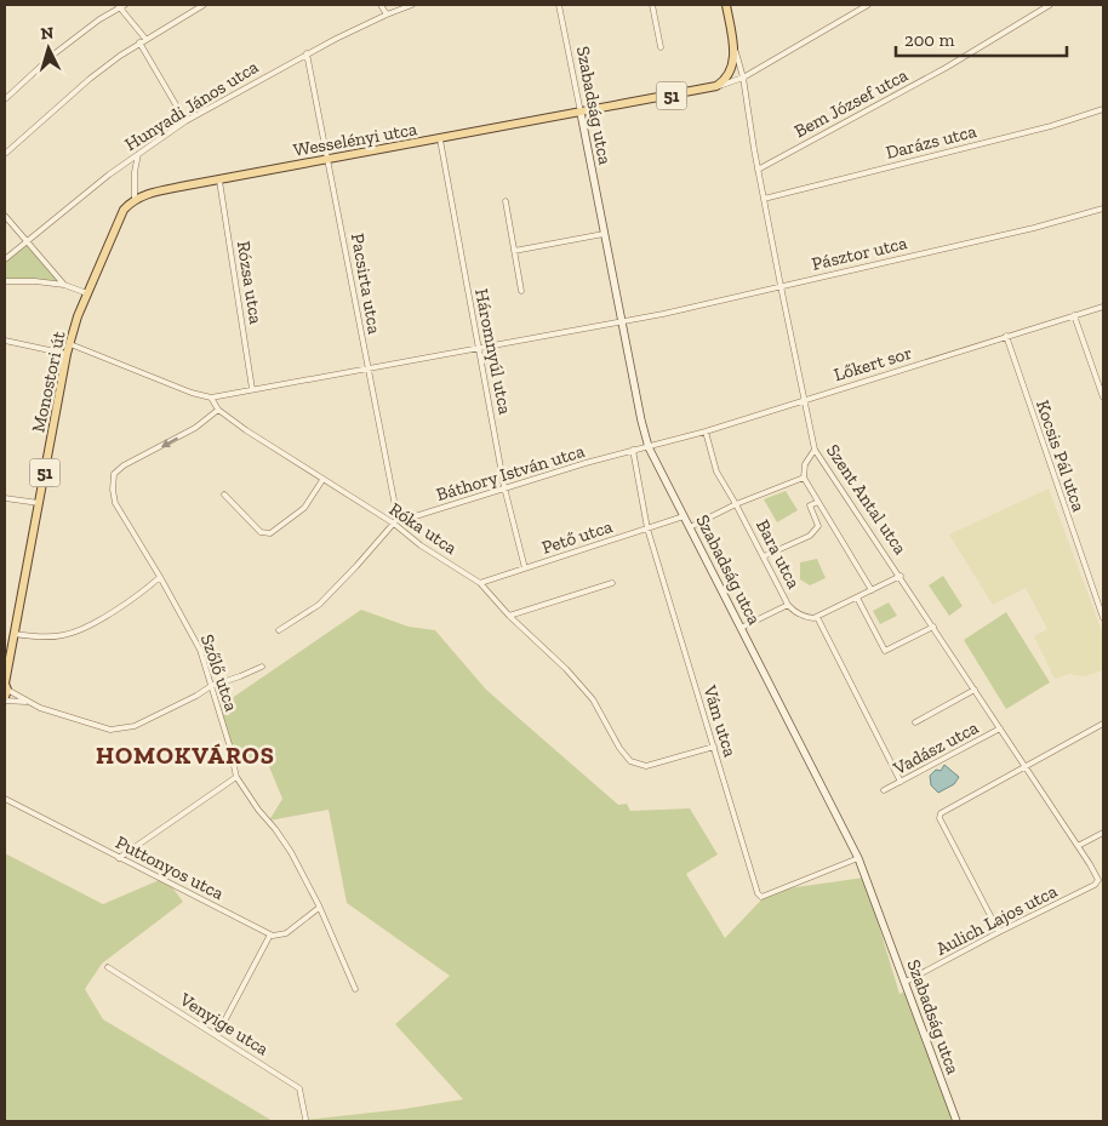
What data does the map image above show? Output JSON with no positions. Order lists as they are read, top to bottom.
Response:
{
  "streets": {
    "main road": [
      "51",
      "Szabadság utca",
      "Wesselényi utca",
      "Monostori út",
      "Szent Antal utca"
    ],
    "street": [
      "Bem József utca",
      "Hunyadi János utca",
      "Darázs utca",
      "Pásztor utca",
      "Rózsa utca",
      "Pacsirta utca",
      "Háromnyúl utca",
      "Lőkert sor",
      "Kocsis Pál utca",
      "Báthory István utca",
      "Róka utca",
      "Pető utca",
      "Bara utca",
      "Szőlő utca",
      "Vám utca",
      "Vadász utca",
      "Puttonyos utca",
      "Aulich Lajos utca",
      "Venyige utca"
    ]
  },
  "crossings": [
    ["51", "Szabadság utca"],
    ["51", "Wesselényi utca"],
    ["51", "Szent Antal utca"],
    ["Bem József utca", "Szent Antal utca"],
    ["Hunyadi János utca", "Pacsirta utca"],
    ["Szabadság utca", "Wesselényi utca"],
    ["Szabadság utca", "Pásztor utca"],
    ["Szabadság utca", "Lőkert sor"],
    ["Szabadság utca", "Báthory István utca"],
    ["Szabadság utca", "Pető utca"],
    ["Szabadság utca", "Vám utca"],
    ["Szabadság utca", "Aulich Lajos utca"],
    ["Wesselényi utca", "Rózsa utca"],
    ["Wesselényi utca", "Pacsirta utca"],
    ["Wesselényi utca", "Háromnyúl utca"],
    ["Wesselényi utca", "Monostori út"],
    ["Darázs utca", "Szent Antal utca"],
    ["Pásztor utca", "Rózsa utca"],
    ["Pásztor utca", "Pacsirta utca"],
    ["Pásztor utca", "Háromnyúl utca"],
    ["Pásztor utca", "Szent Antal utca"],
    ["Pásztor utca", "Róka utca"],
    ["Pacsirta utca", "Báthory István utca"],
    ["Pacsirta utca", "Róka utca"],
    ["Háromnyúl utca", "Báthory István utca"],
    ["Háromnyúl utca", "Pető utca"],
    ["Lőkert sor", "Kocsis Pál utca"],
    ["Lőkert sor", "Báthory István utca"],
    ["Lőkert sor", "Szent Antal utca"],
    ["Lőkert sor", "Bara utca"],
    ["Báthory István utca", "Róka utca"],
    ["Báthory István utca", "Vám utca"],
    ["Szent Antal utca", "Vadász utca"],
    ["Szent Antal utca", "Aulich Lajos utca"],
    ["Róka utca", "Pető utca"],
    ["Róka utca", "Szőlő utca"],
    ["Róka utca", "Vám utca"],
    ["Pető utca", "Vám utca"]
  ],
  "districts": ["HOMOKVÁROS"],
  "scale_bar": "200 m",
  "north": "top"
}
